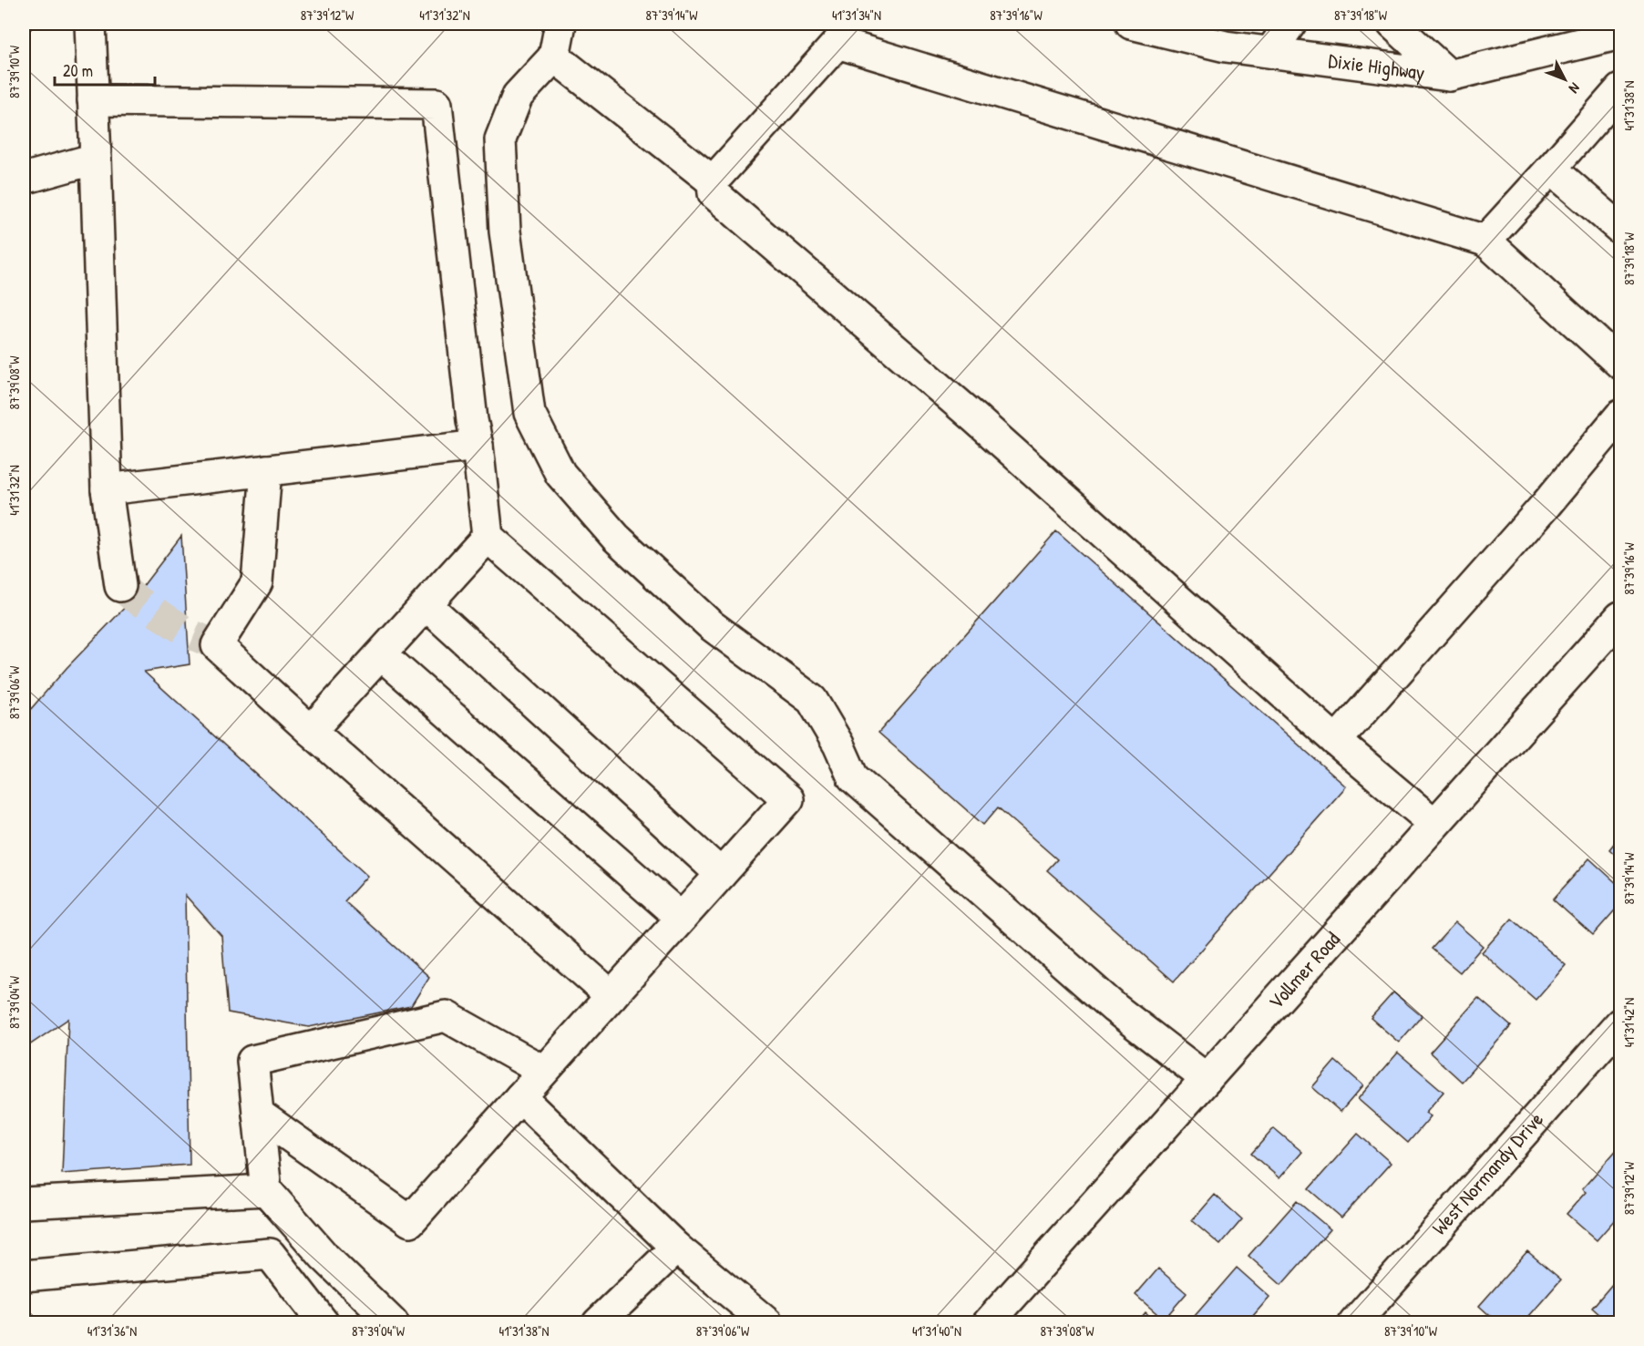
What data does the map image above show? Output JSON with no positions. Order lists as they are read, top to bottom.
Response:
{
  "streets": {
    "main road": ["Dixie Highway", "Vollmer Road", "West Normandy Drive"]
  },
  "scale_bar": "20 m",
  "north": "bottom right",
  "coordinates": [
    "87°39'12\"W",
    "41°31'32\"N",
    "87°39'14\"W",
    "41°31'34\"N",
    "87°39'16\"W",
    "87°39'18\"W",
    "87°39'10\"W",
    "41°31'38\"N",
    "87°39'08\"W",
    "87°39'06\"W",
    "87°39'04\"W",
    "41°31'42\"N",
    "41°31'36\"N",
    "41°31'40\"N"
  ]
}
